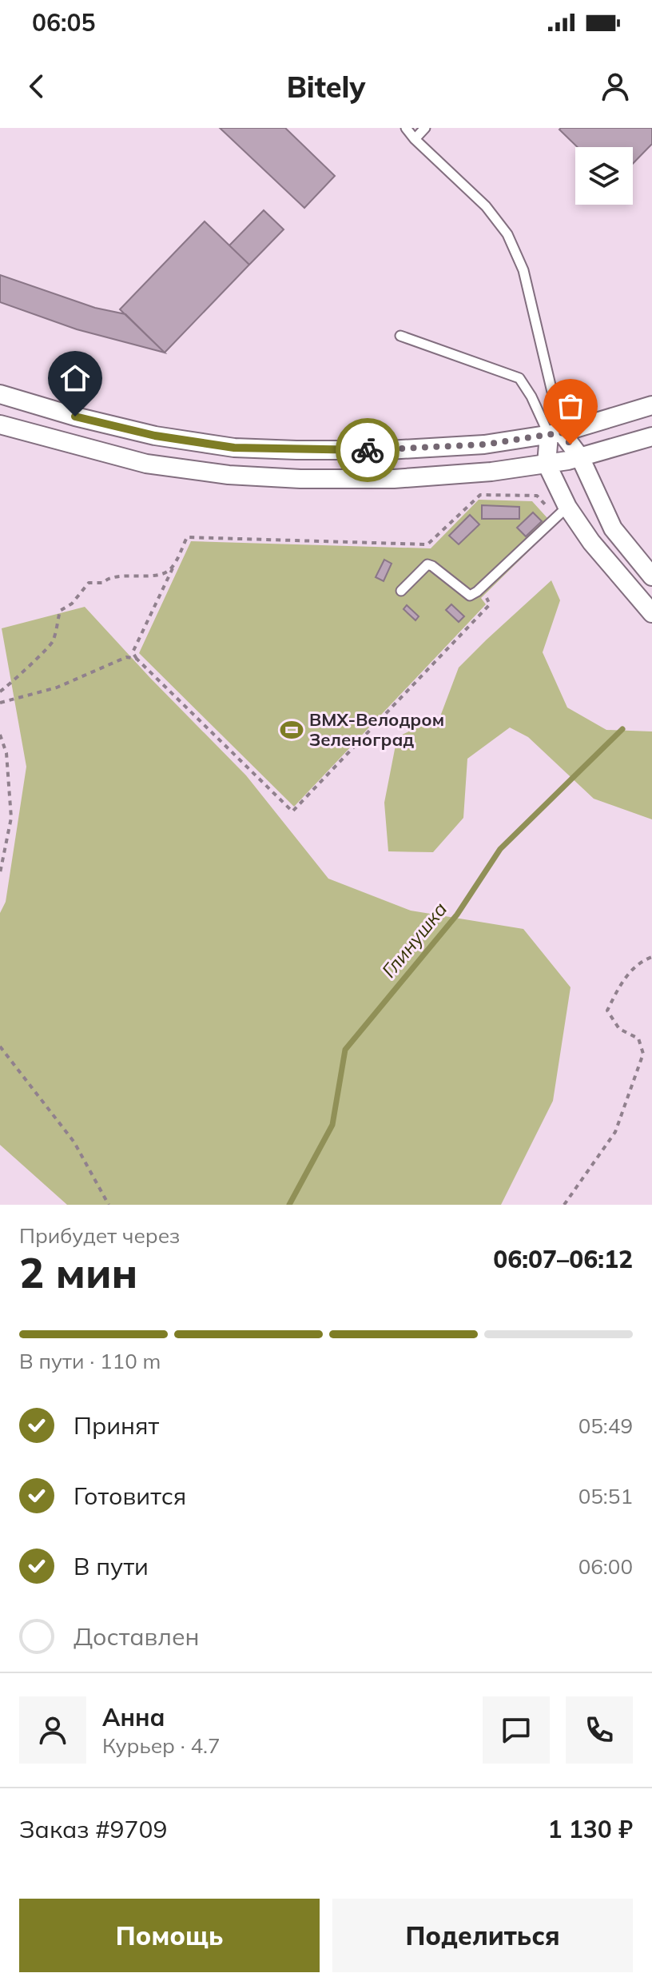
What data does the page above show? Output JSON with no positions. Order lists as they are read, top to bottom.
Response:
{
  "water": ["Глинушка"],
  "places": {
    "sports": ["BMX-Велодром Зеленоград"]
  },
  "page": {
    "status": "06:05",
    "header": "Bitely",
    "heading": ["2 мин", "Прибудет через", "06:07–06:12"],
    "panel": [
      "Анна",
      "Курьер · 4.7",
      "Заказ #9709",
      "1 130 ₽"
    ],
    "bar": "В пути · 110 m",
    "list": [
      ["Принят", "05:49"],
      ["Готовится", "05:51"],
      ["В пути", "06:00"],
      "Доставлен"
    ],
    "buttons": ["Помощь", "Поделиться"]
  }
}
